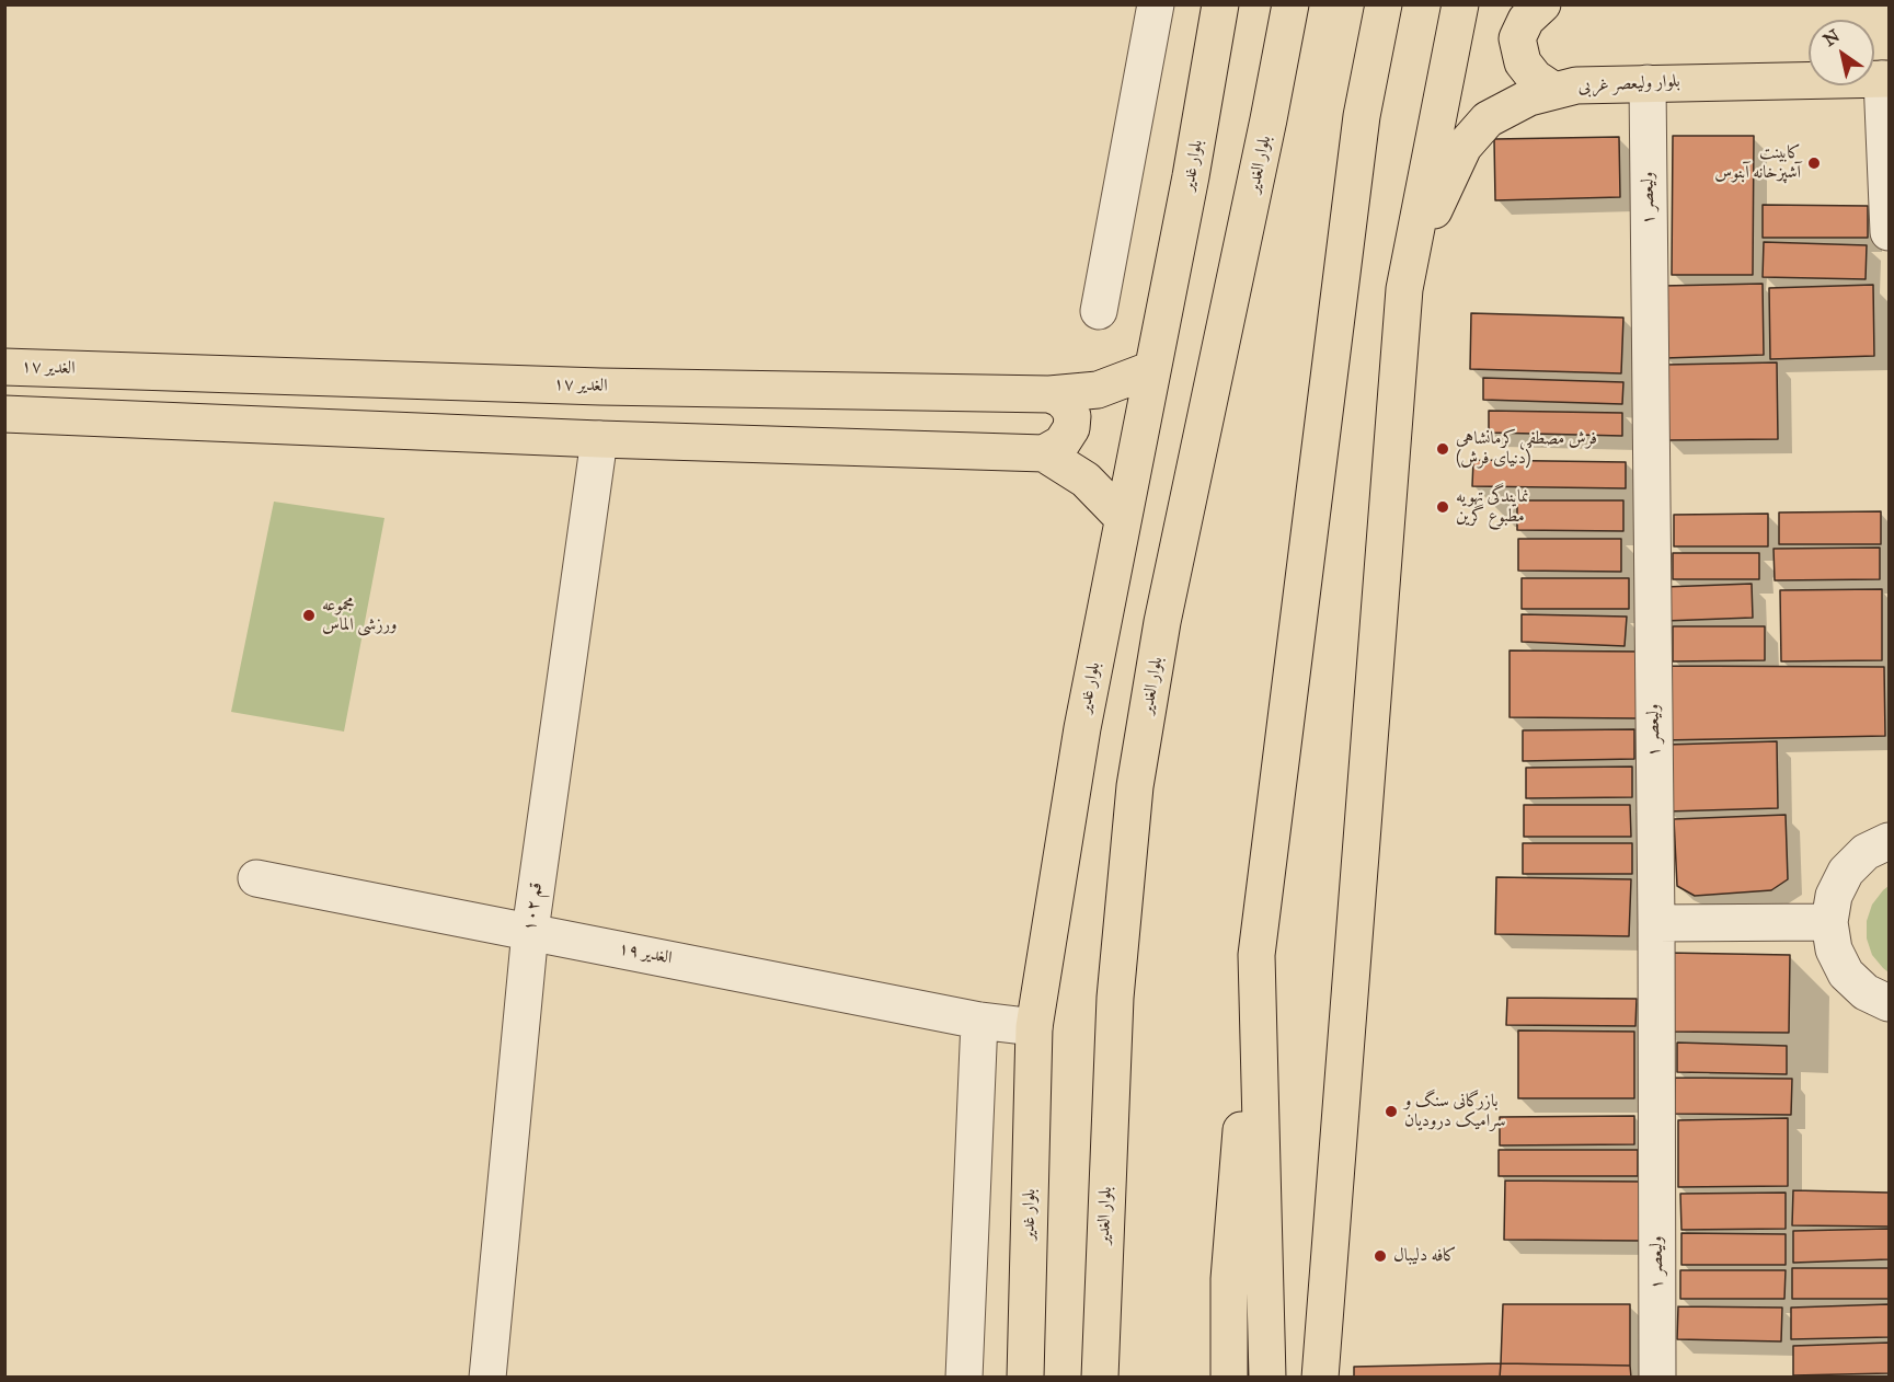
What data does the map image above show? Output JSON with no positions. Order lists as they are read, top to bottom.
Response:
{
  "streets": {
    "main road": [
      "بلوار ولیعصر غربی",
      "بلوار الغدیر",
      "بلوار غدیر",
      "الغدیر ۱۷"
    ],
    "street": ["ولیعصر ۱", "قم ۱۰۲", "الغدیر ۱۹"]
  },
  "crossings": [
    ["بلوار ولیعصر غربی", "ولیعصر ۱"],
    ["بلوار غدیر", "الغدیر ۱۷"],
    ["بلوار غدیر", "الغدیر ۱۹"],
    ["قم ۱۰۲", "الغدیر ۱۹"]
  ],
  "places": [
    "کابینت آشپزخانه آبنوس",
    "فرش مصطفی کرمانشاهی (دنیای فرش)",
    "نمایندگی تهویه مطبوع گرین",
    "مجموعه ورزشی الماس",
    "بازرگانی سنگ و سرامیک درودیان",
    "کافه دلیبال"
  ],
  "north": "top left"
}
